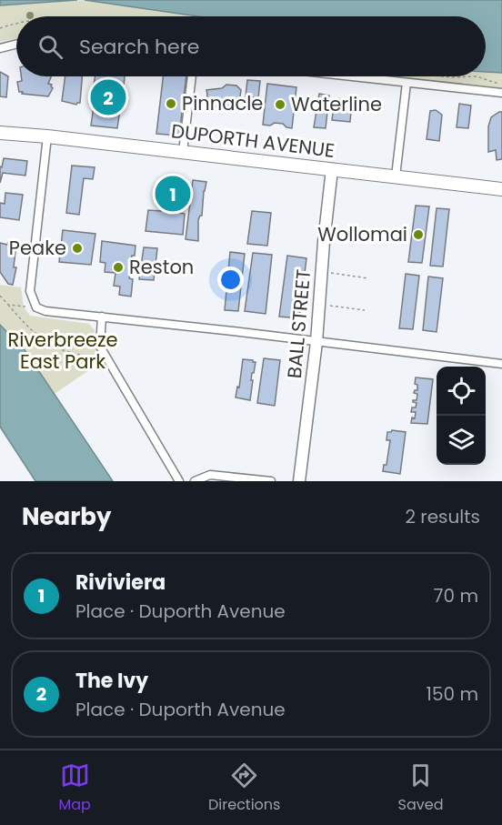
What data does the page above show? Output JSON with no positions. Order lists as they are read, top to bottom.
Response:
{
  "streets": {
    "main road": ["DUPORTH AVENUE", "BALL STREET"]
  },
  "crossings": [
    ["DUPORTH AVENUE", "BALL STREET"]
  ],
  "parks": ["Riverbreeze East Park"],
  "places": [
    "Pinnacle",
    "Waterline",
    "Wollomai",
    "Peake",
    "Reston"
  ],
  "page": {
    "search": "Search here",
    "pins": ["2", "1"],
    "heading": ["Nearby", "2 results"],
    "list": [
      {
        "mark": "1",
        "name": "Riviviera",
        "note": "Place · Duporth Avenue",
        "value": "70 m"
      },
      {
        "mark": "2",
        "name": "The Ivy",
        "note": "Place · Duporth Avenue",
        "value": "150 m"
      }
    ],
    "nav": ["Map", "Directions", "Saved"]
  }
}
